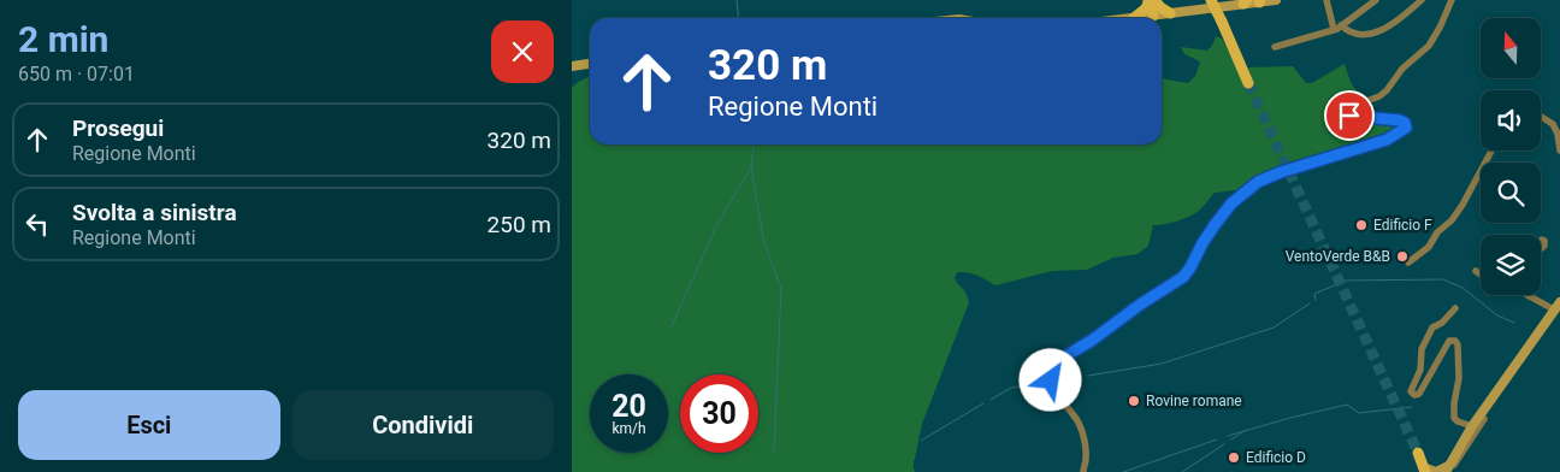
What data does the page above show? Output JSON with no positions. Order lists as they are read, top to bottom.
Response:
{
  "places": [
    "Edificio F",
    "VentoVerde B&B",
    "Rovine romane",
    "Edificio D"
  ],
  "north": "top",
  "page": {
    "heading": ["2 min", "650 m · 07:01"],
    "turn": ["320 m", "Regione Monti"],
    "list": [
      {
        "name": "Prosegui",
        "note": "Regione Monti",
        "value": "320 m"
      },
      {
        "name": "Svolta a sinistra",
        "note": "Regione Monti",
        "value": "250 m"
      }
    ],
    "speed": "20 km/h",
    "limit": "30",
    "buttons": ["Esci", "Condividi"]
  }
}
